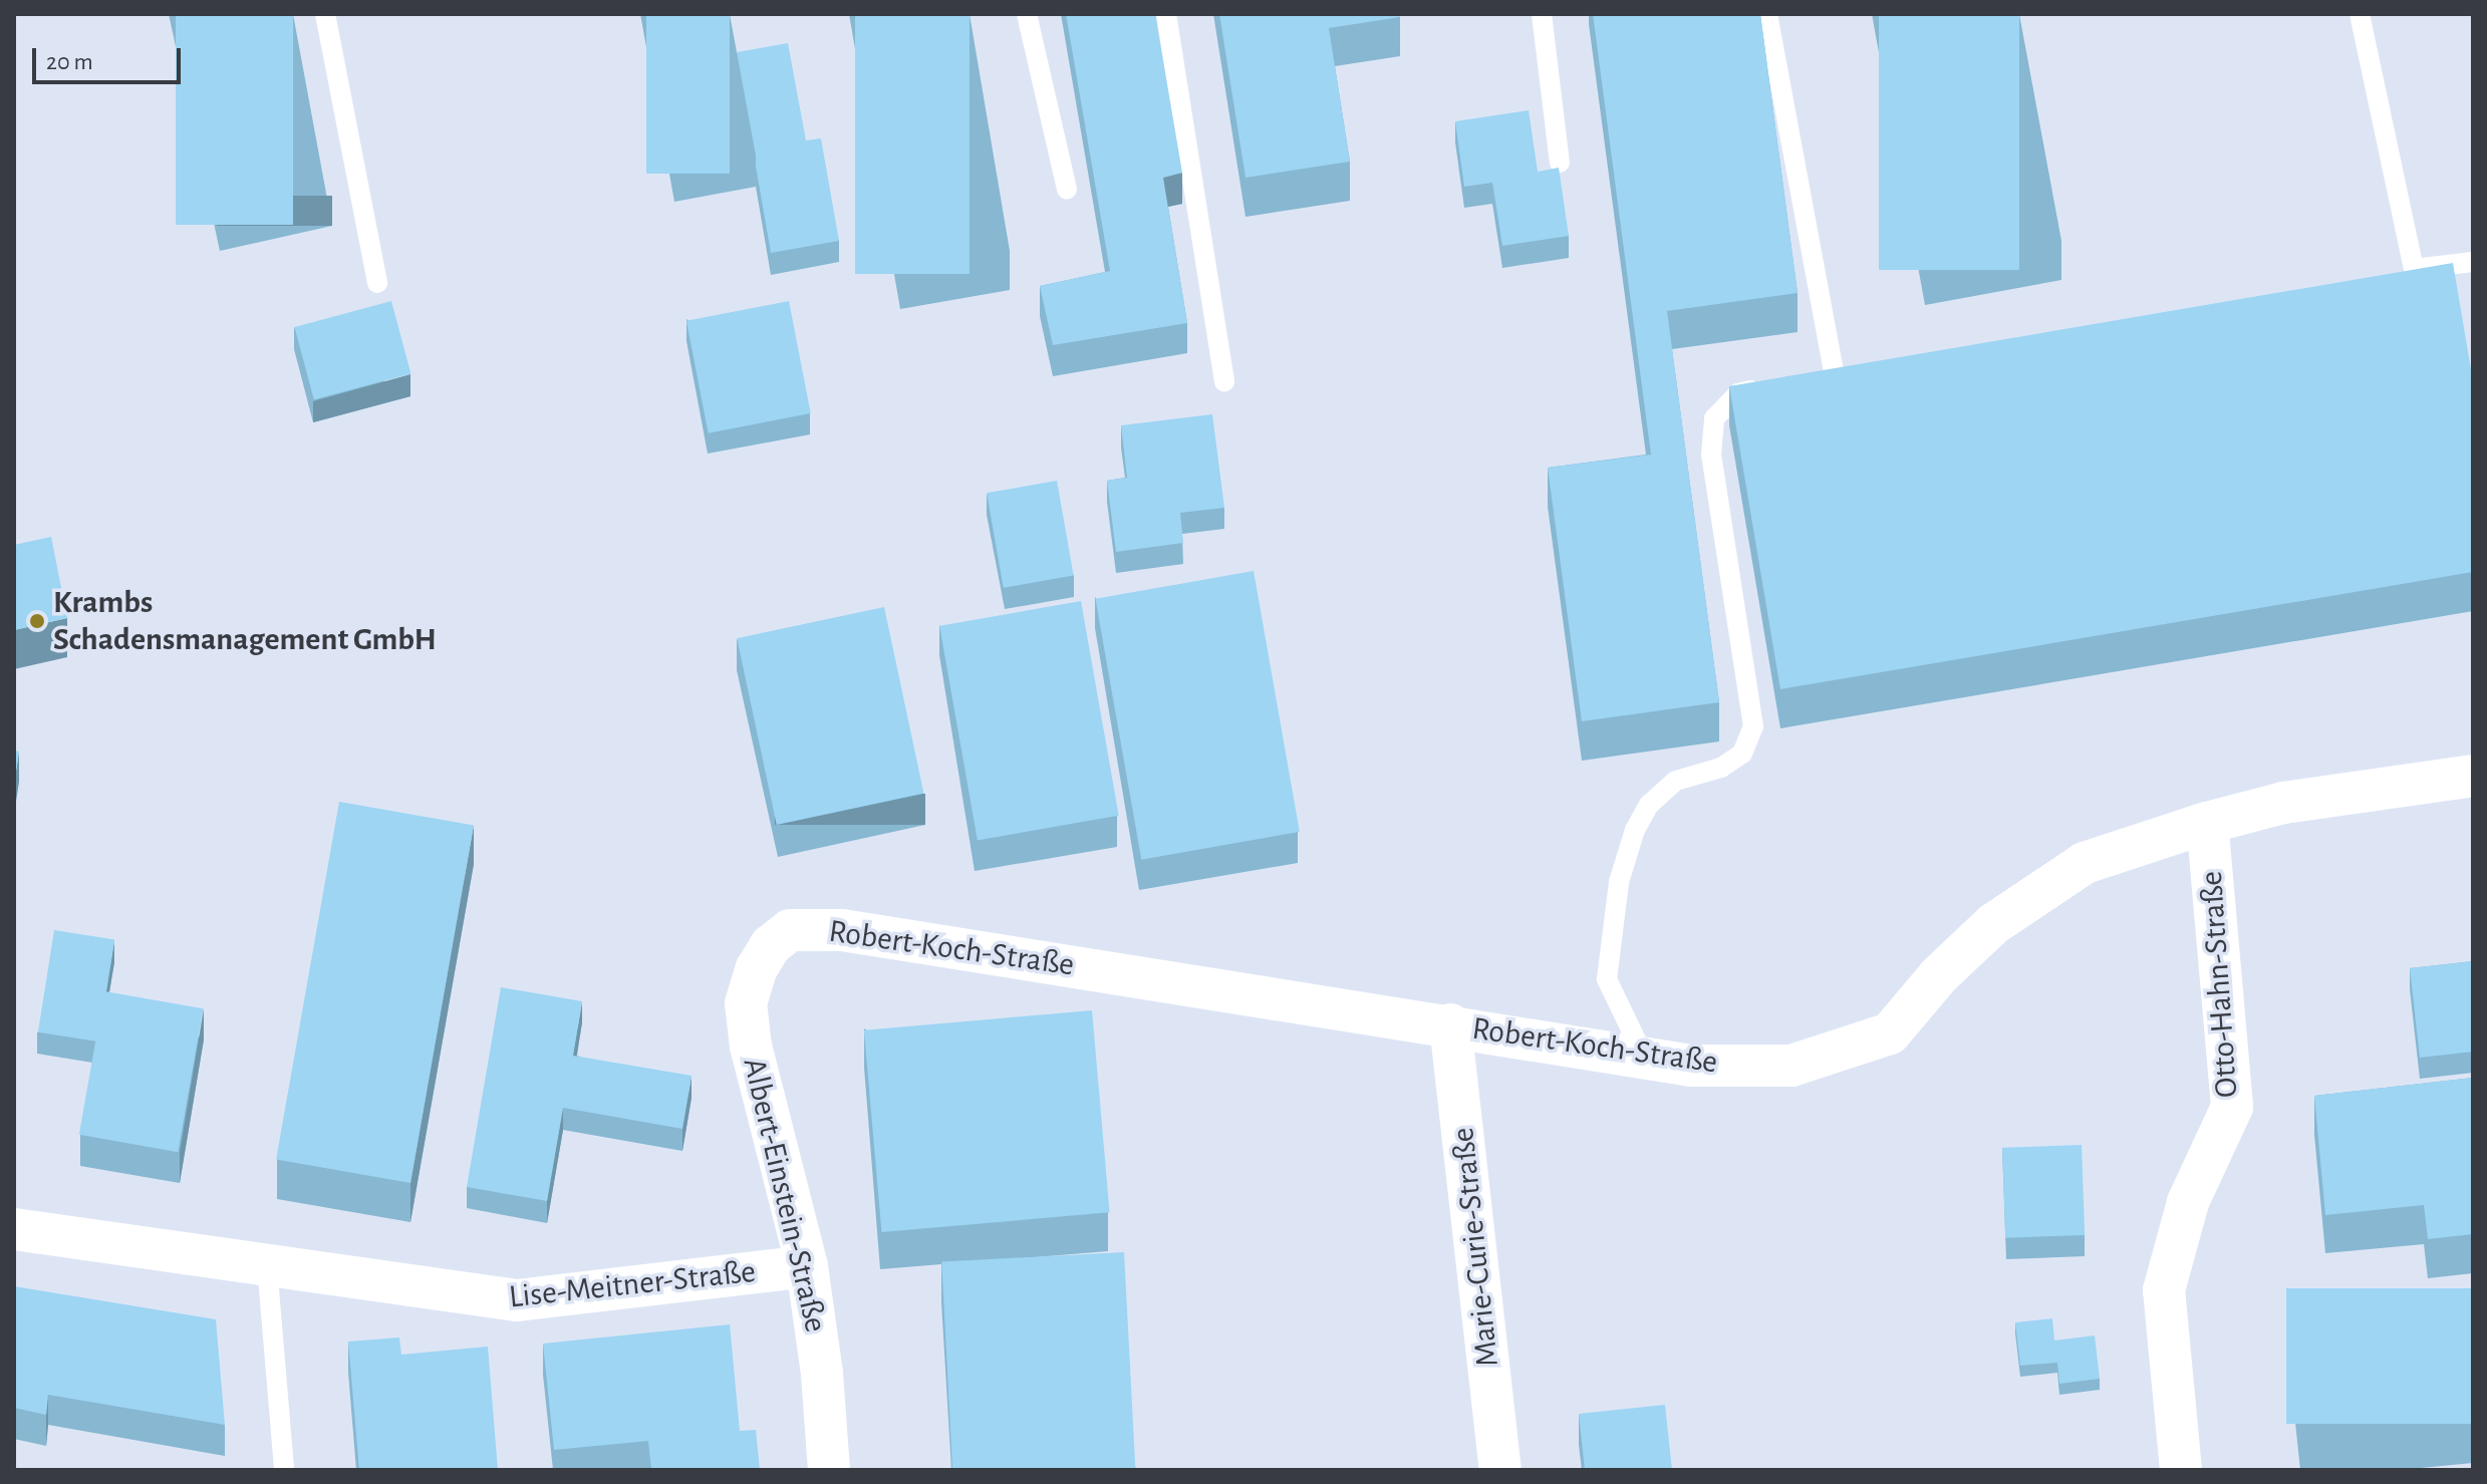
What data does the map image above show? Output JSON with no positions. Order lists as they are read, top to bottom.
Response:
{
  "streets": {
    "street": [
      "Robert-Koch-Straße",
      "Otto-Hahn-Straße",
      "Albert-Einstein-Straße",
      "Marie-Curie-Straße",
      "Lise-Meitner-Straße"
    ]
  },
  "crossings": [
    ["Robert-Koch-Straße", "Otto-Hahn-Straße"],
    ["Robert-Koch-Straße", "Albert-Einstein-Straße"],
    ["Robert-Koch-Straße", "Marie-Curie-Straße"],
    ["Albert-Einstein-Straße", "Lise-Meitner-Straße"]
  ],
  "places": ["Krambs Schadensmanagement GmbH"],
  "scale_bar": "20 m"
}
